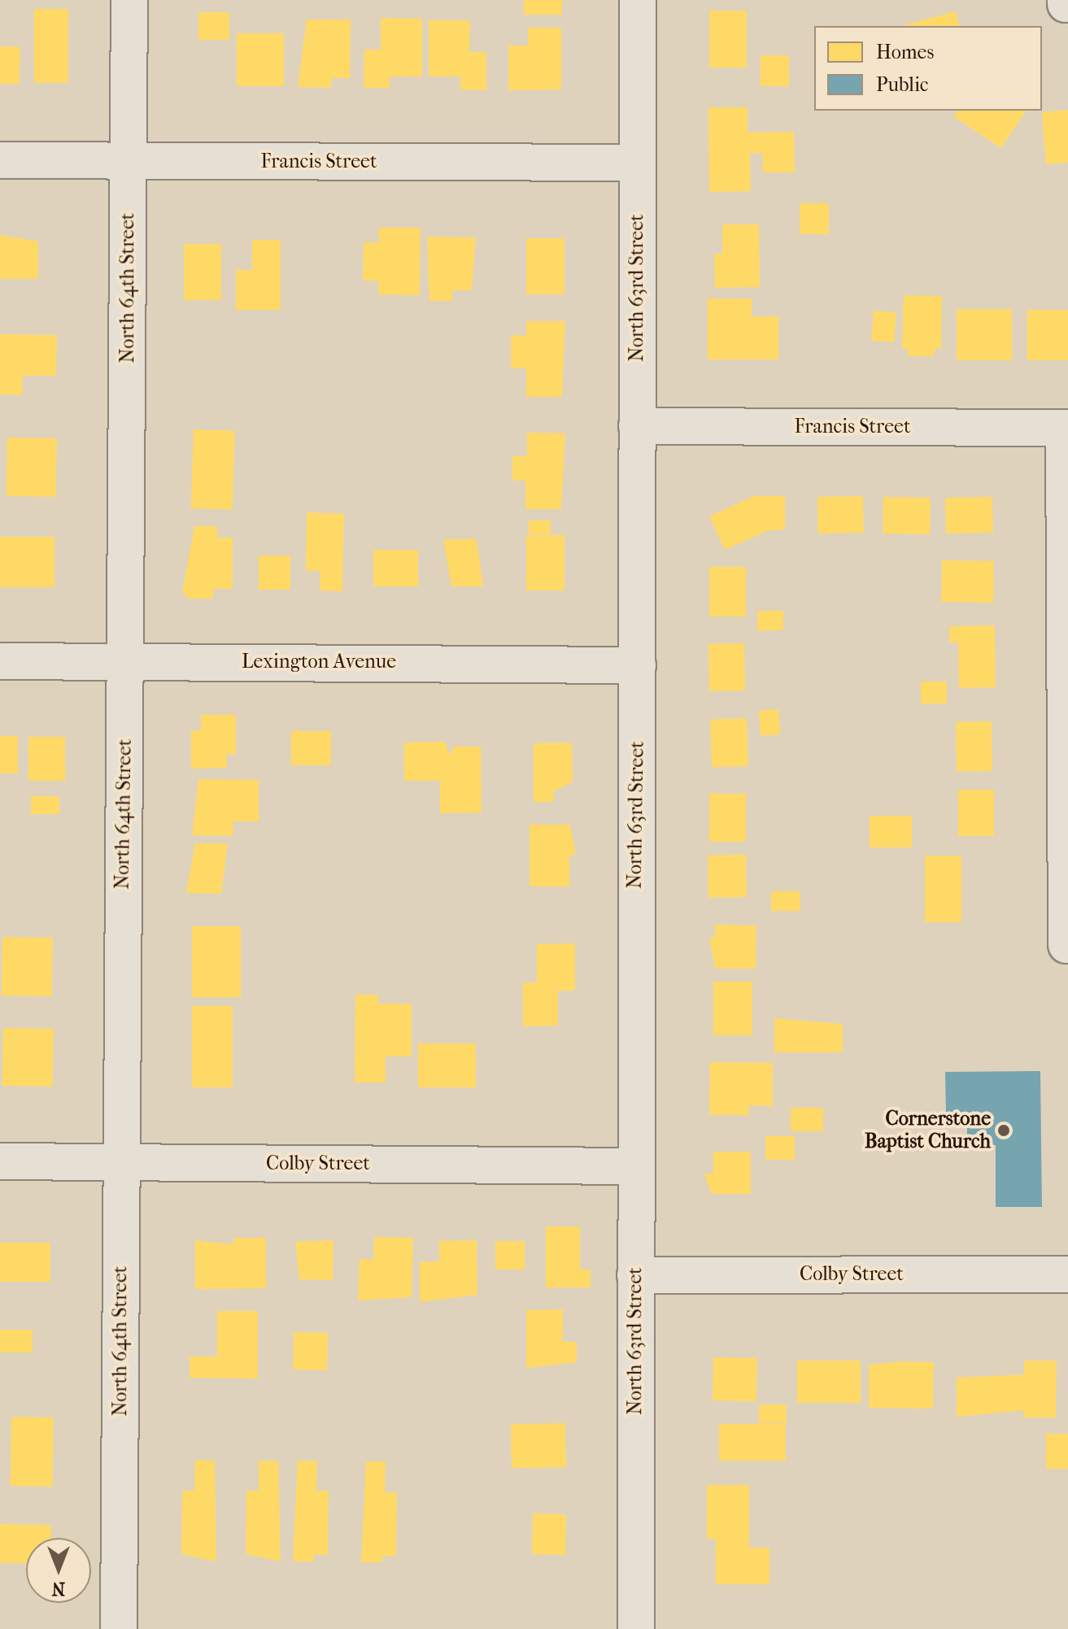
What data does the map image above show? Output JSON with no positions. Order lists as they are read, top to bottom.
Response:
{
  "streets": {
    "street": [
      "Francis Street",
      "North 64th Street",
      "North 63rd Street",
      "Lexington Avenue",
      "Colby Street"
    ]
  },
  "crossings": [
    ["Francis Street", "North 64th Street"],
    ["Francis Street", "North 63rd Street"],
    ["North 64th Street", "Lexington Avenue"],
    ["North 64th Street", "Colby Street"],
    ["North 63rd Street", "Lexington Avenue"],
    ["North 63rd Street", "Colby Street"]
  ],
  "places": ["Cornerstone Baptist Church"],
  "legend": ["Homes", "Public"],
  "north": "bottom"
}
